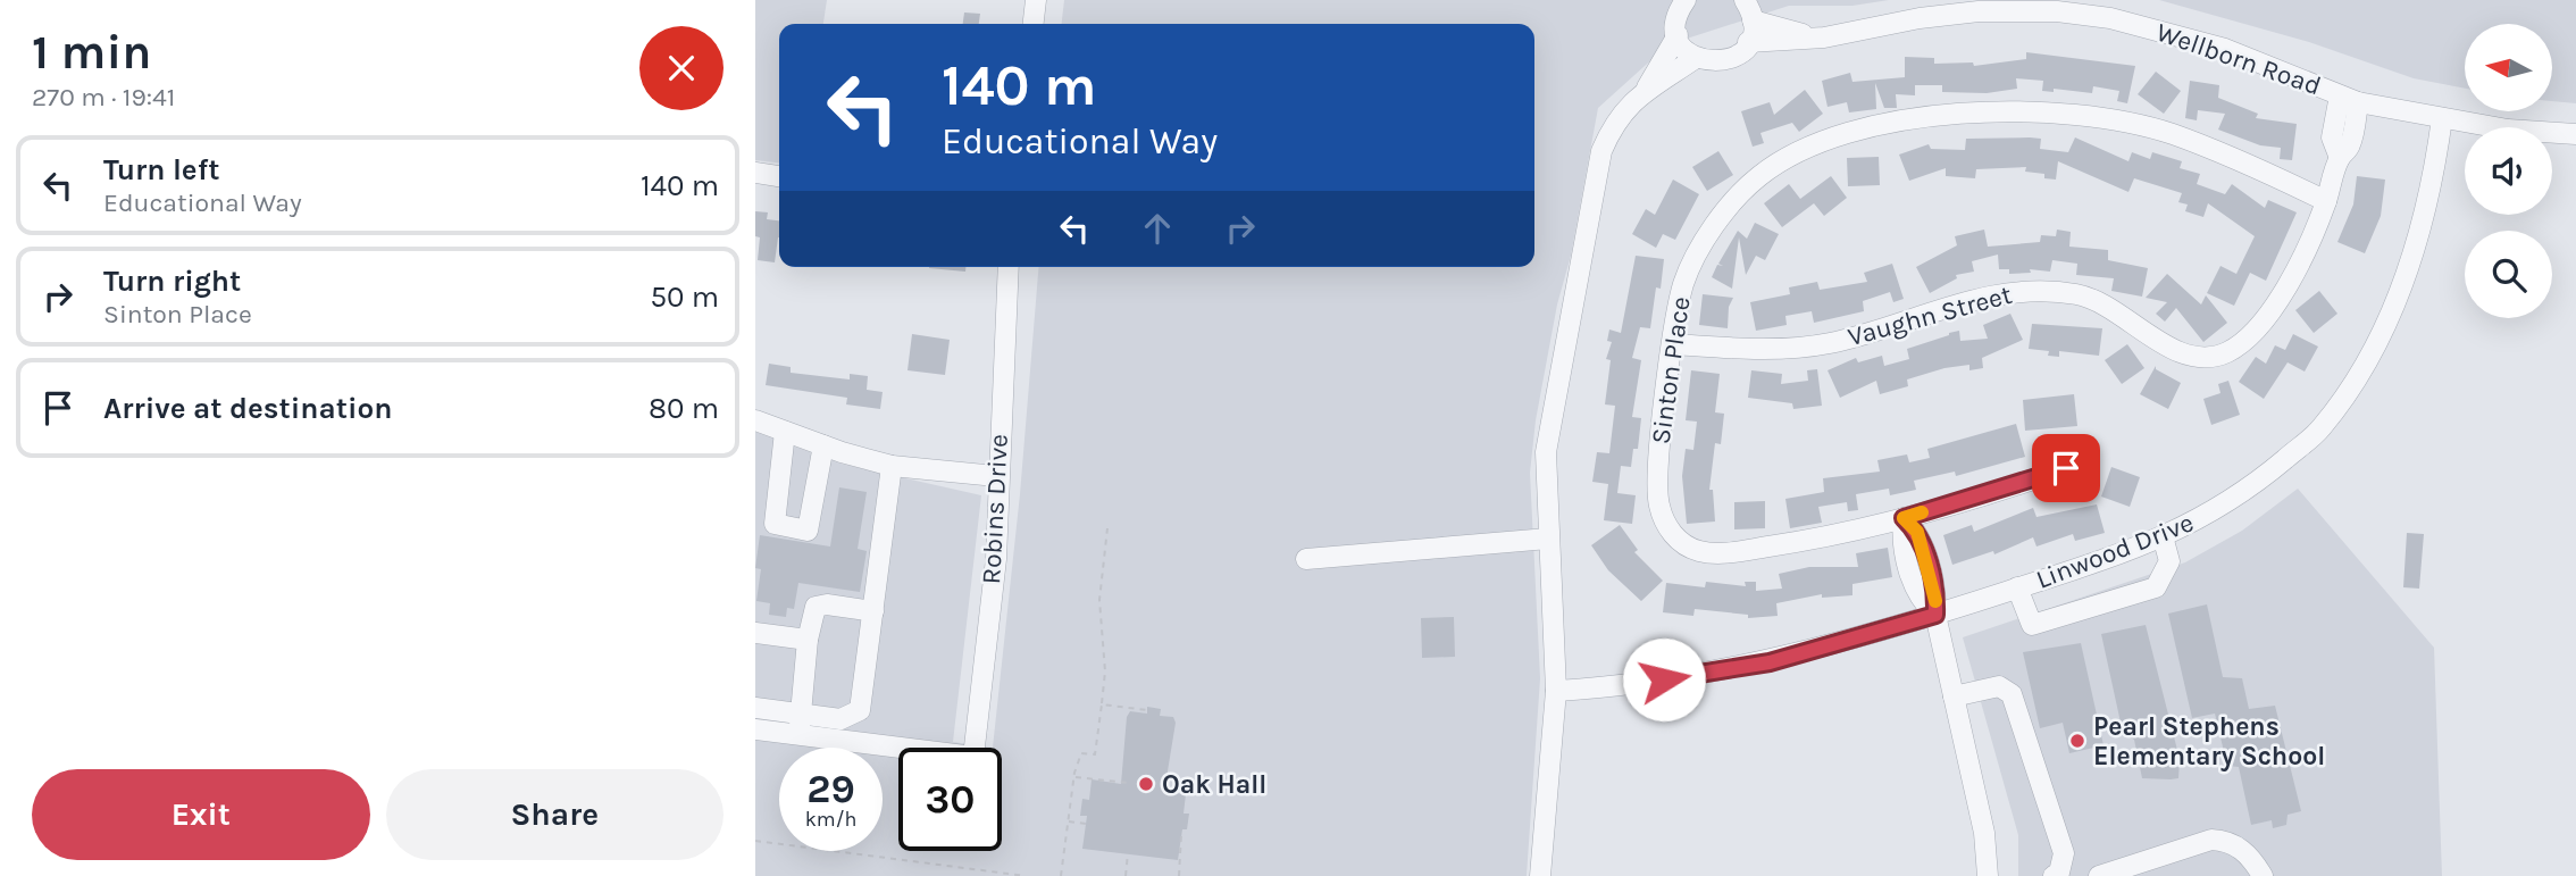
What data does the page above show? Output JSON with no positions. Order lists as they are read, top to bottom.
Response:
{
  "streets": {
    "street": [
      "Wellborn Road",
      "Vaughn Street",
      "Sinton Place",
      "Robins Drive",
      "Linwood Drive"
    ]
  },
  "crossings": [
    ["Wellborn Road", "Vaughn Street"],
    ["Wellborn Road", "Linwood Drive"],
    ["Vaughn Street", "Sinton Place"]
  ],
  "places": ["Pearl Stephens Elementary School", "Oak Hall"],
  "north": "left",
  "page": {
    "heading": ["1 min", "270 m · 19:41"],
    "turn": ["140 m", "Educational Way"],
    "list": [
      {
        "name": "Turn left",
        "note": "Educational Way",
        "value": "140 m"
      },
      {
        "name": "Turn right",
        "note": "Sinton Place",
        "value": "50 m"
      },
      {
        "name": "Arrive at destination",
        "value": "80 m"
      }
    ],
    "speed": "29 km/h",
    "limit": "30",
    "buttons": ["Exit", "Share"]
  }
}
